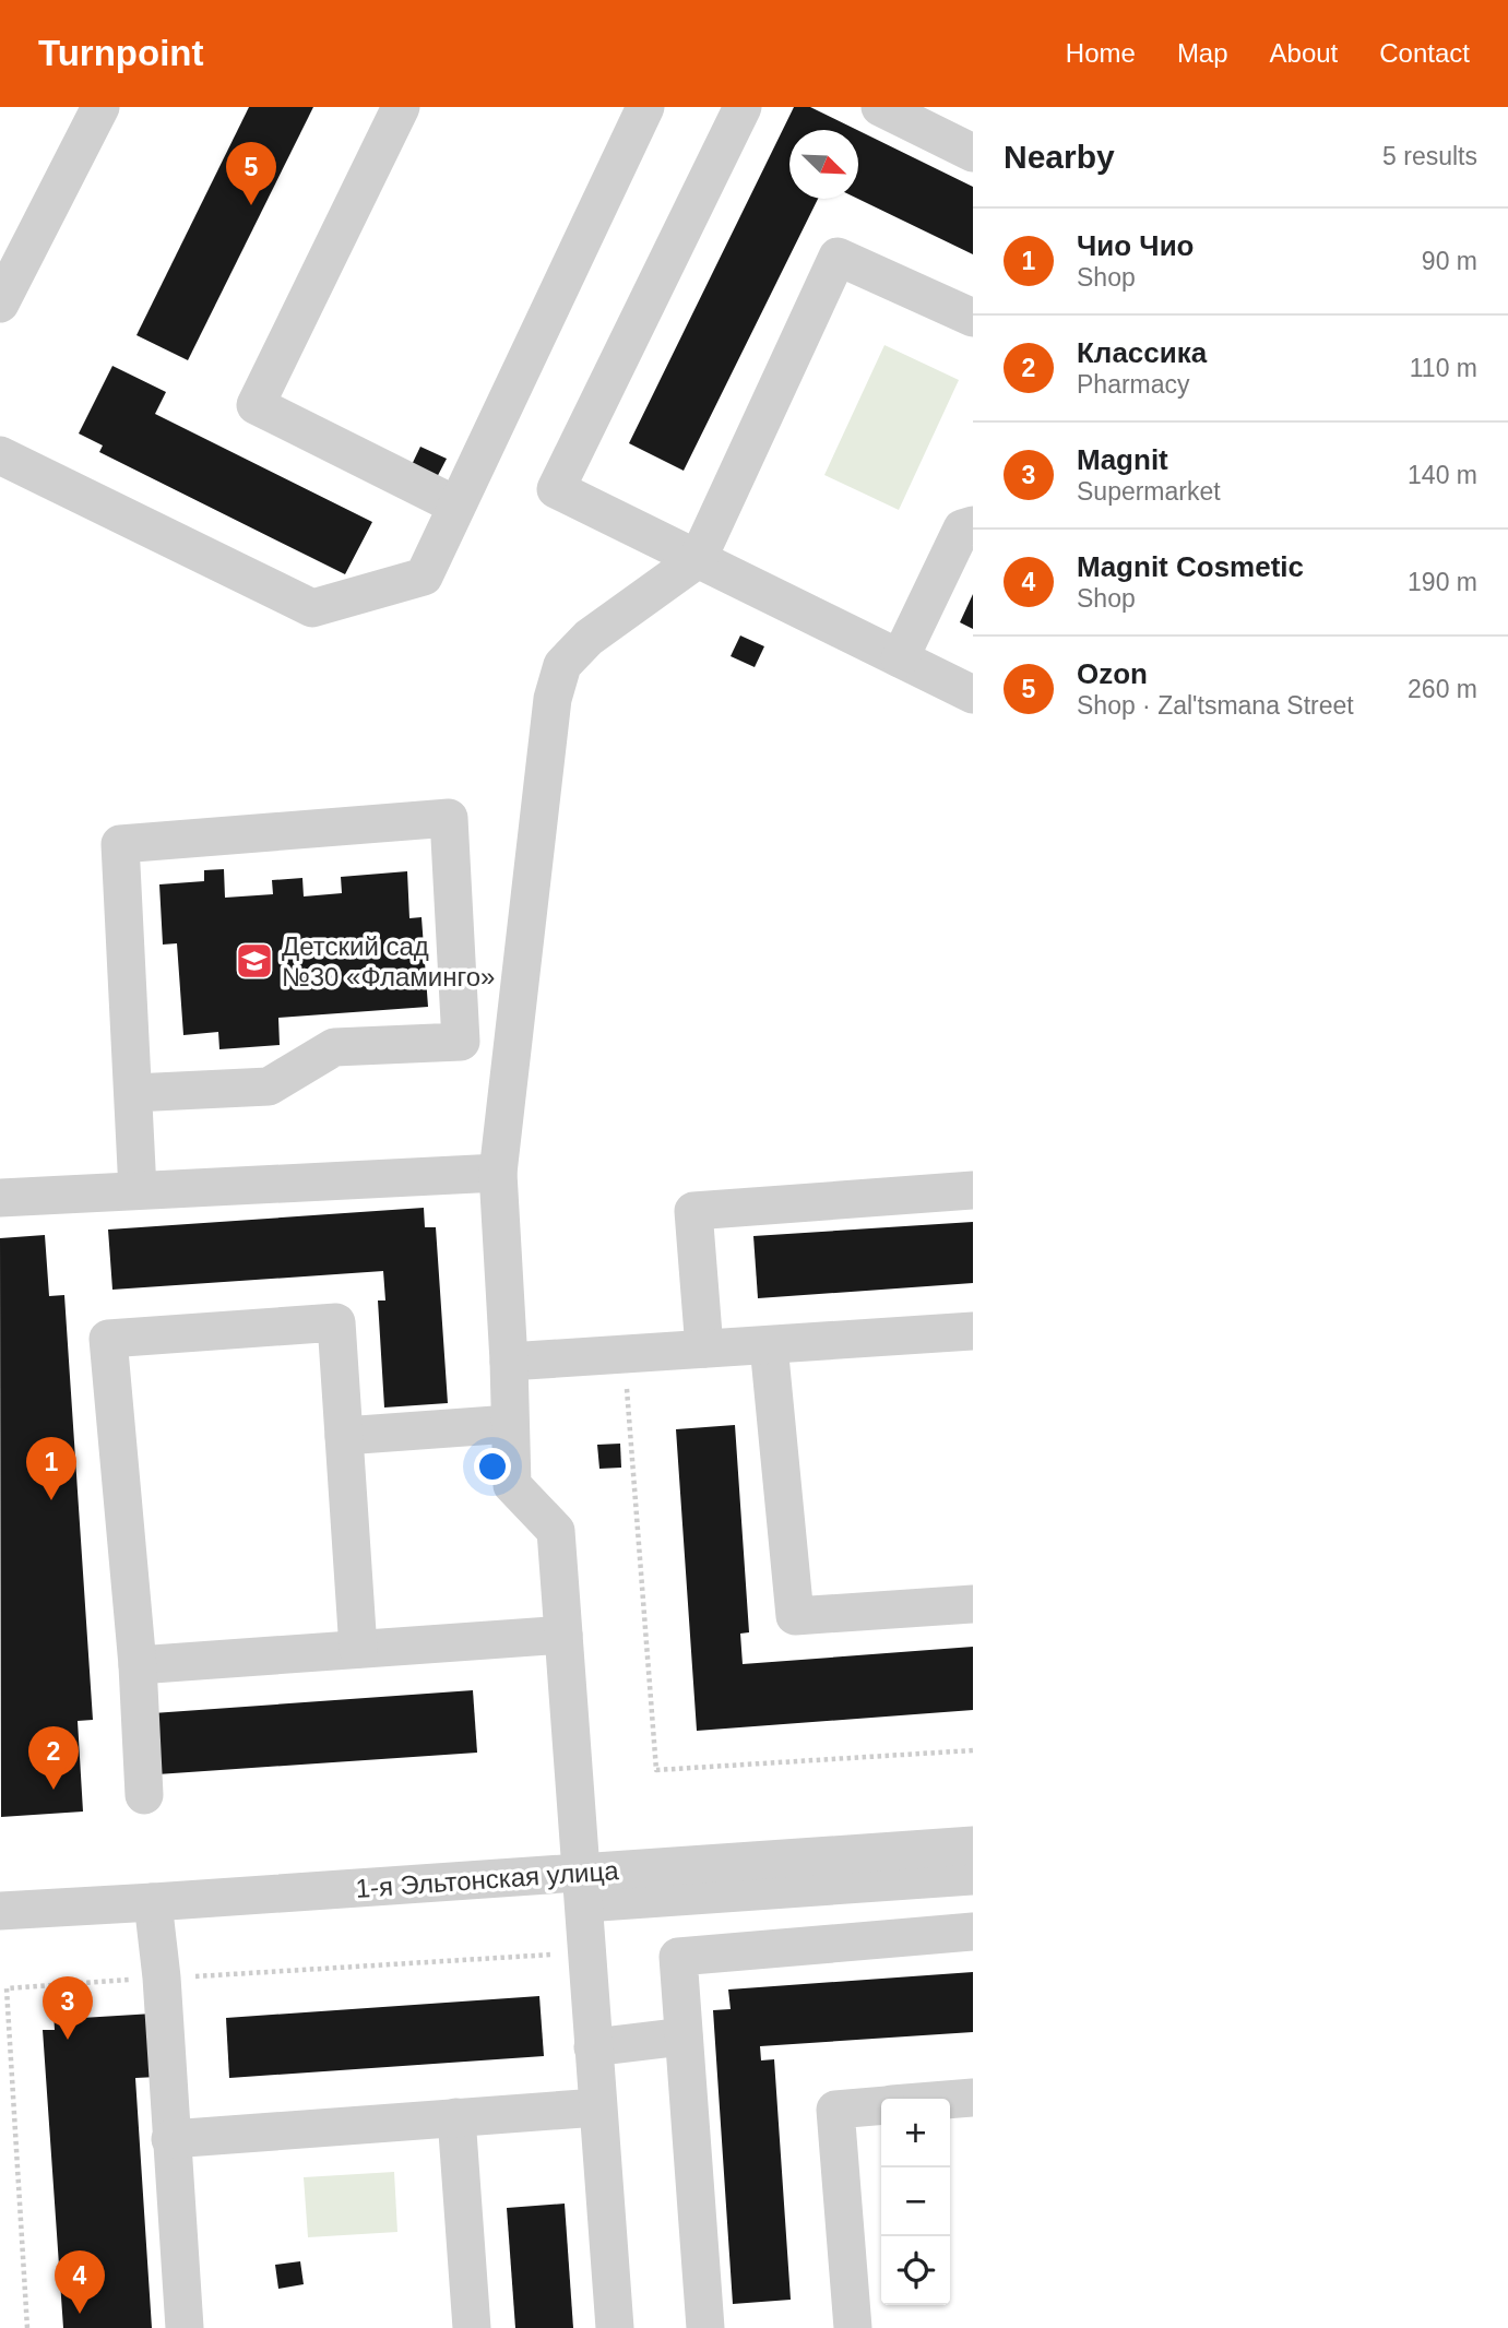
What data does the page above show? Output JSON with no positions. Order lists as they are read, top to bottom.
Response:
{
  "streets": {
    "street": ["1-я Эльтонская улица"]
  },
  "places": {
    "school or university": ["Детский сад №30 «Фламинго»"]
  },
  "north": "bottom right",
  "page": {
    "header": "Turnpoint",
    "nav": [
      "Home",
      "Map",
      "About",
      "Contact"
    ],
    "heading": ["Nearby", "5 results"],
    "pins": [
      "5",
      "1",
      "2",
      "3",
      "4"
    ],
    "list": [
      {
        "mark": "1",
        "name": "Чио Чио",
        "note": "Shop",
        "value": "90 m"
      },
      {
        "mark": "2",
        "name": "Классика",
        "note": "Pharmacy",
        "value": "110 m"
      },
      {
        "mark": "3",
        "name": "Magnit",
        "note": "Supermarket",
        "value": "140 m"
      },
      {
        "mark": "4",
        "name": "Magnit Cosmetic",
        "note": "Shop",
        "value": "190 m"
      },
      {
        "mark": "5",
        "name": "Ozon",
        "note": "Shop · Zal'tsmana Street",
        "value": "260 m"
      }
    ],
    "map_buttons": ["+", "−"]
  }
}
